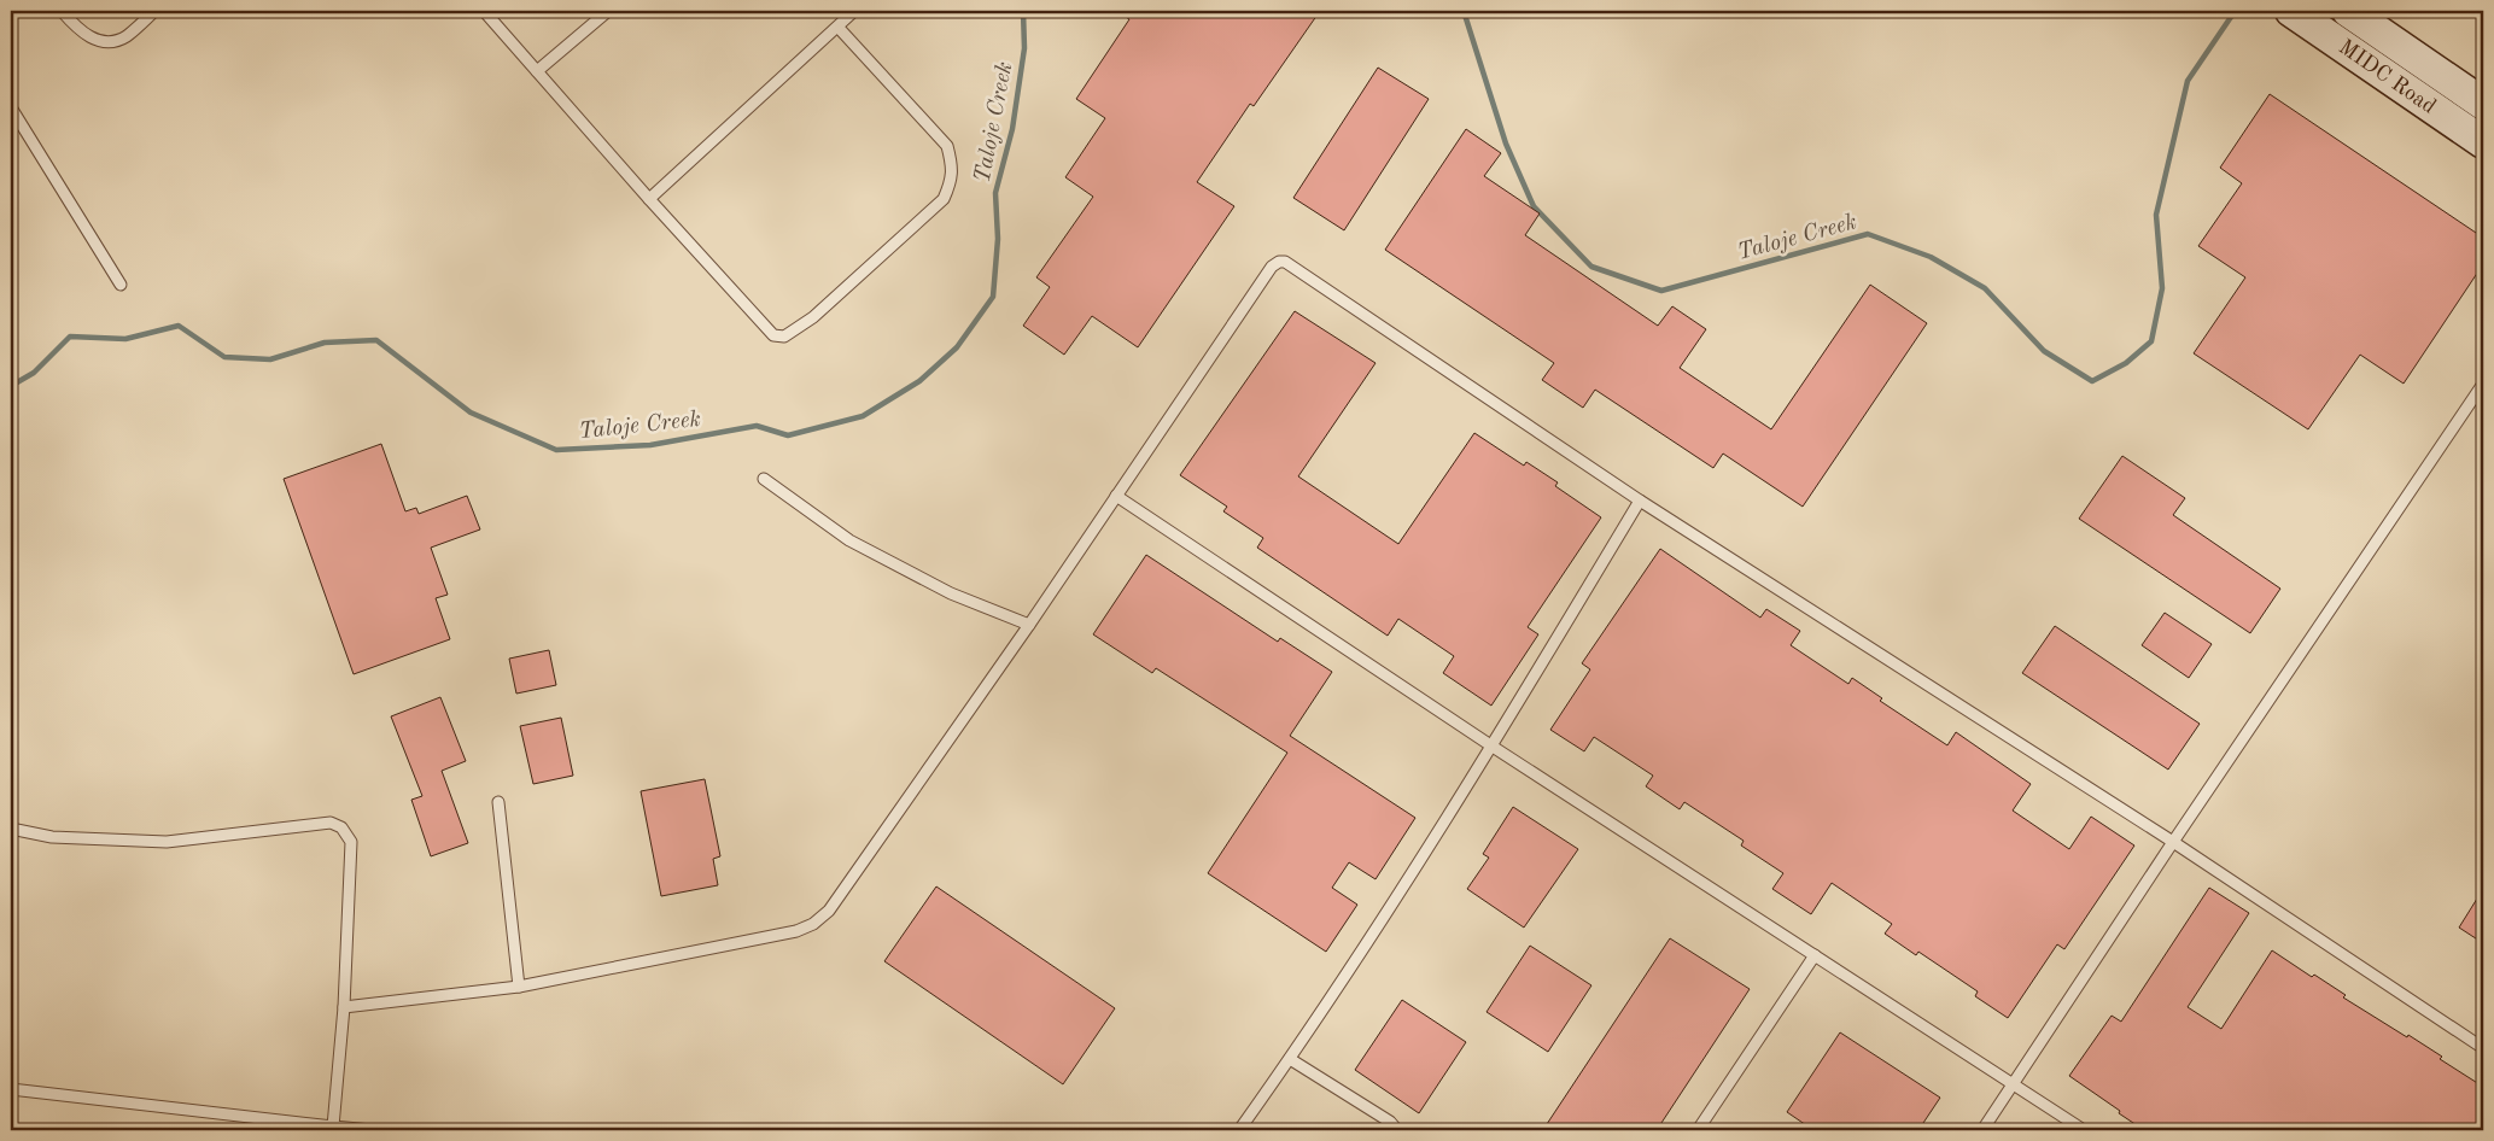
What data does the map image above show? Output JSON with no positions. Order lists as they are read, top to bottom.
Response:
{
  "streets": {
    "main road": ["MIDC Road"]
  },
  "water": ["Taloje Creek"]
}
